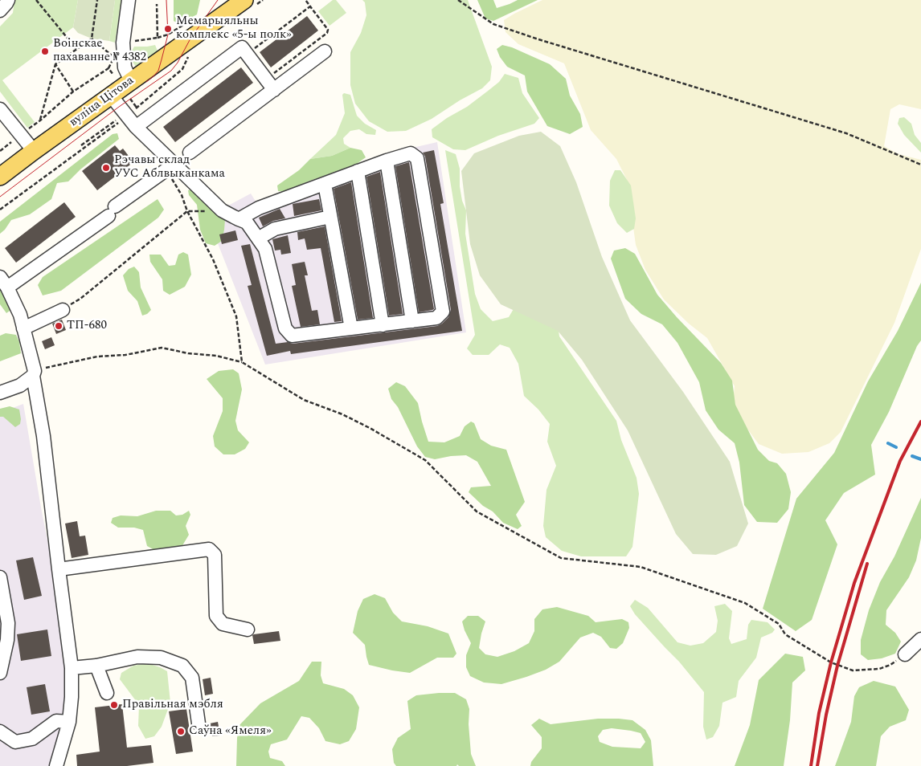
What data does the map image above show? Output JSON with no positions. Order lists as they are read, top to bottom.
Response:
{
  "streets": {
    "main road": ["вуліца Цітова"]
  },
  "places": [
    "Мемарыяльны комплекс «5-ы полк»",
    "Воінскае пахаванне № 4382",
    "Рэчавы склад УУС Аблвыканкама",
    "ТП-680",
    "Правільная мэбля",
    "Саўна «Ямеля»"
  ]
}
